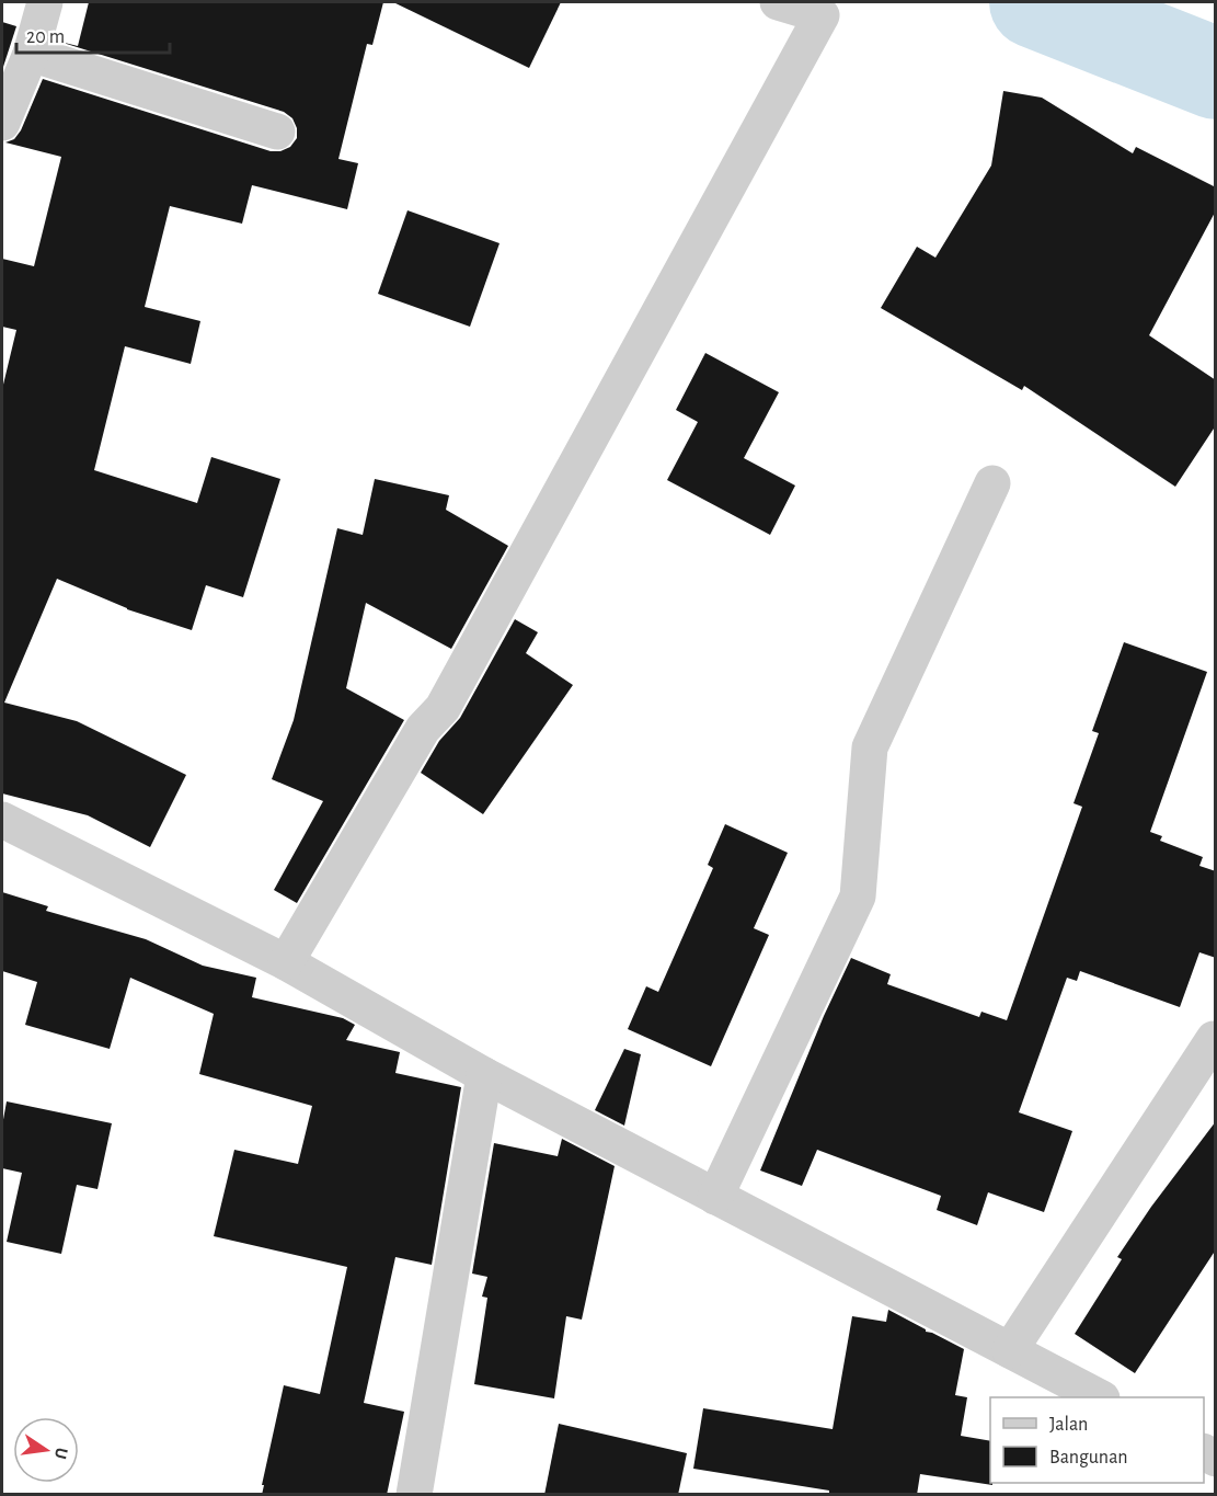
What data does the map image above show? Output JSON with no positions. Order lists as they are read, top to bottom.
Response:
{
  "legend": ["Jalan", "Bangunan"],
  "scale_bar": "20 m",
  "north": "right"
}
